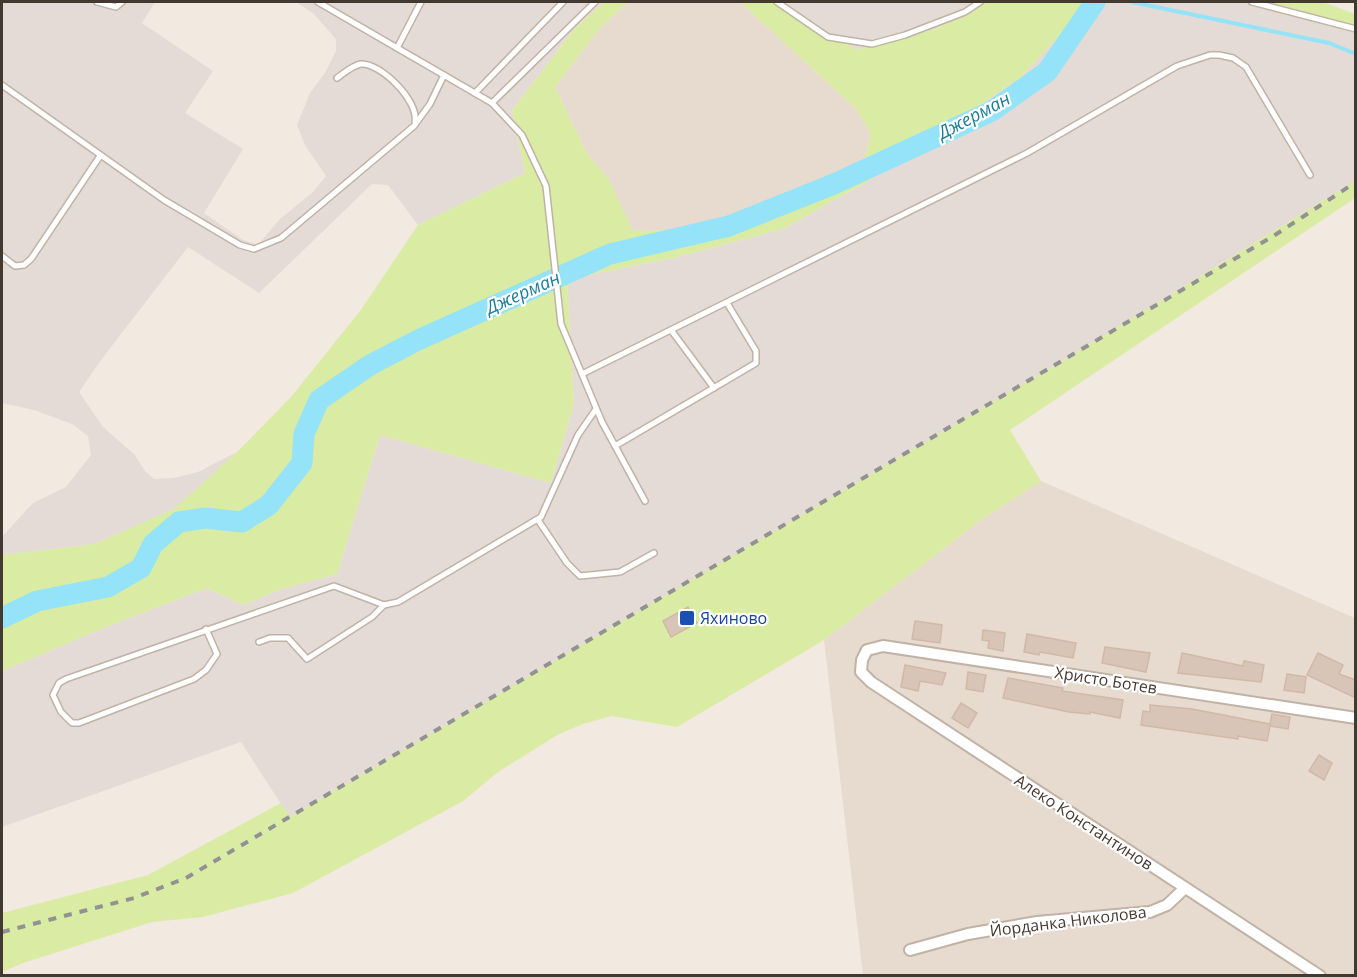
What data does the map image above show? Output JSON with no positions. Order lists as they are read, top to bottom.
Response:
{
  "streets": {
    "street": ["Христо Ботев", "Алеко Константинов", "Йорданка Николова"]
  },
  "crossings": [
    ["Христо Ботев", "Алеко Константинов"],
    ["Алеко Константинов", "Йорданка Николова"]
  ],
  "water": ["Джерман"],
  "places": {
    "transit": ["Яхиново"]
  }
}
